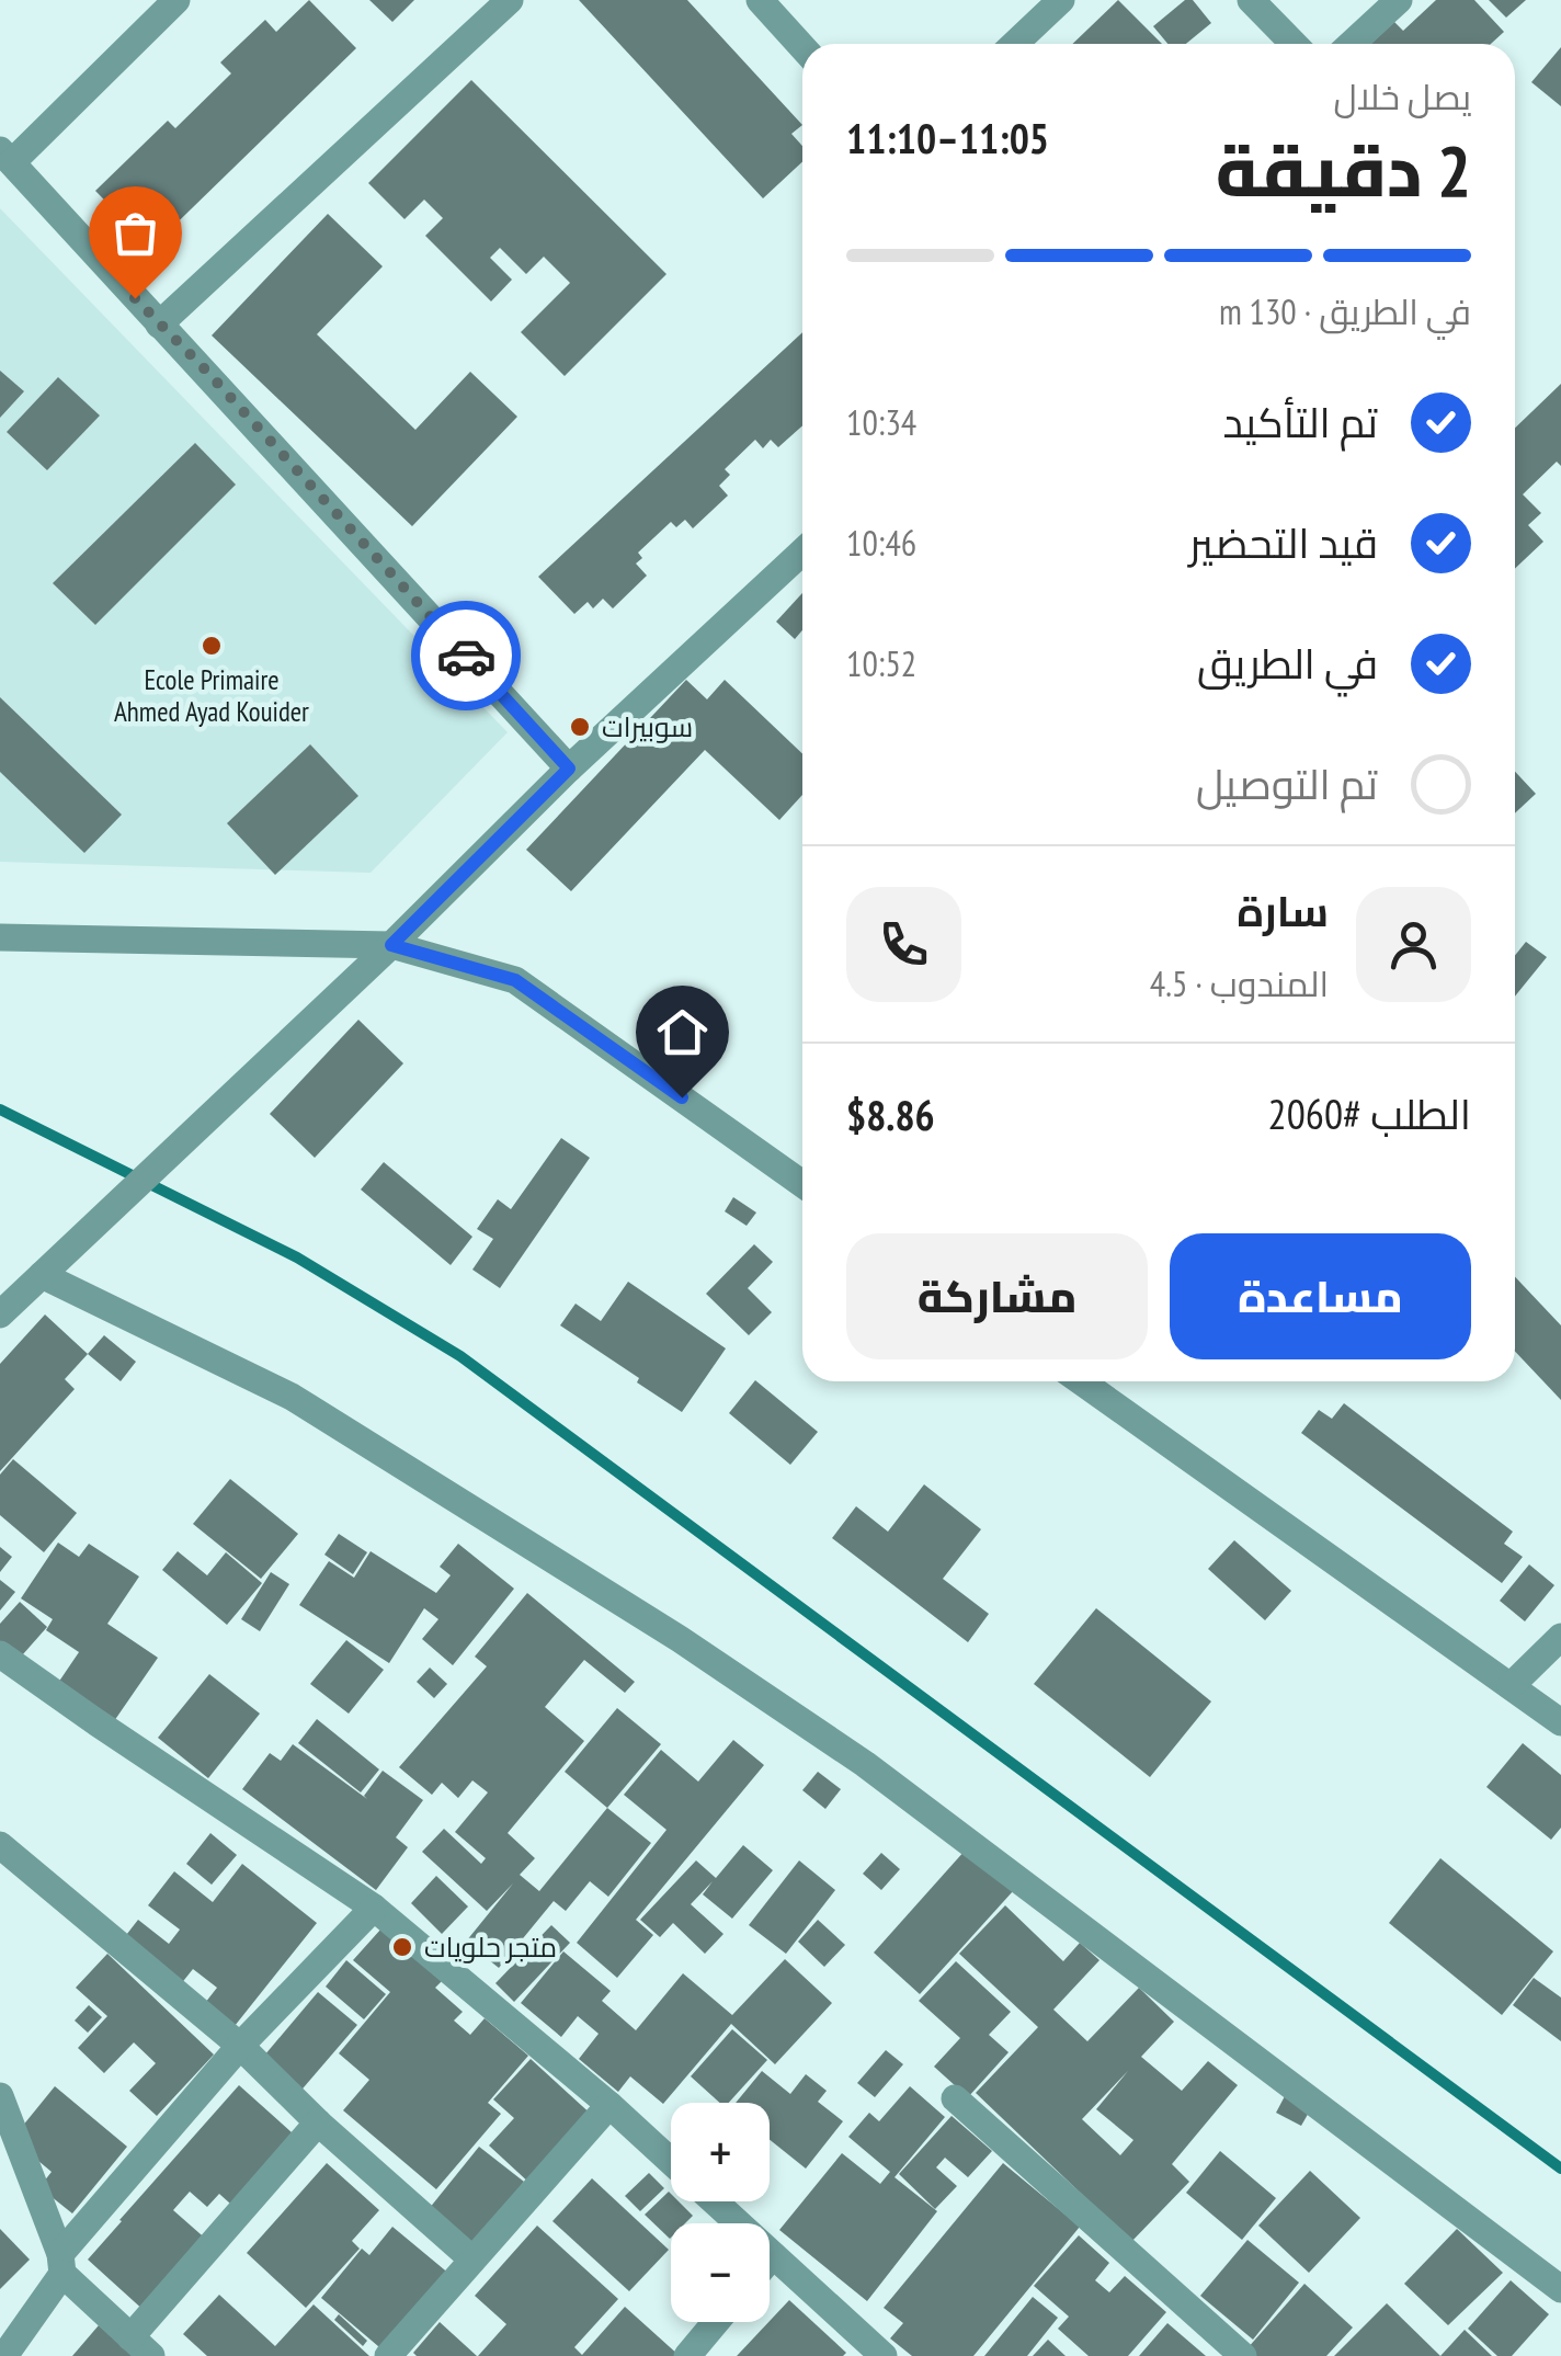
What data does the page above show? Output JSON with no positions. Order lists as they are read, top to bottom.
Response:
{
  "places": ["Ecole Primaire Ahmed Ayad Kouider", "سوبيرات", "متجر حلويات"],
  "page": {
    "heading": ["2 دقيقة", "يصل خلال", "11:05–11:10"],
    "panel": [
      "سارة",
      "المندوب · 4.5",
      "الطلب #2060",
      "$8.86"
    ],
    "bar": "في الطريق · 130 m",
    "list": [
      ["تم التأكيد", "10:34"],
      ["قيد التحضير", "10:46"],
      ["في الطريق", "10:52"],
      "تم التوصيل"
    ],
    "buttons": ["مساعدة", "مشاركة"],
    "map_buttons": ["+", "−"]
  }
}
